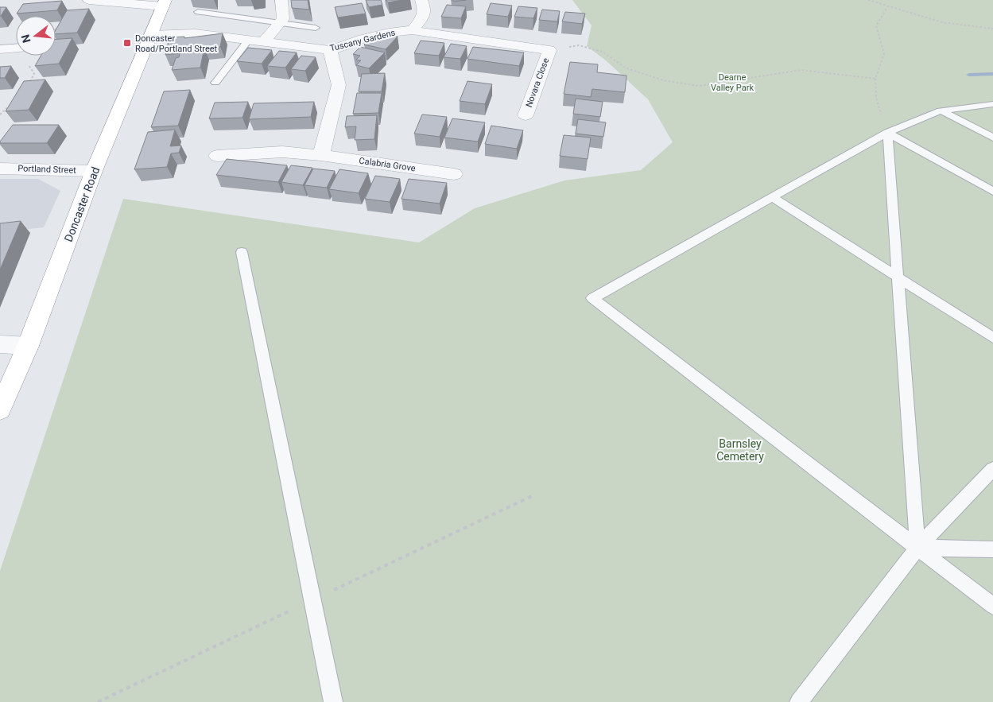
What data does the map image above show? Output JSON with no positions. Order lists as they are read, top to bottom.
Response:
{
  "streets": {
    "highway": ["Doncaster Road"],
    "street": [
      "Tuscany Gardens",
      "Novara Close",
      "Calabria Grove",
      "Portland Street"
    ]
  },
  "crossings": [
    ["Tuscany Gardens", "Novara Close"],
    ["Tuscany Gardens", "Doncaster Road"],
    ["Portland Street", "Doncaster Road"]
  ],
  "parks": ["Dearne Valley Park", "Barnsley Cemetery"],
  "places": {
    "transit": ["Doncaster Road/Portland Street"]
  },
  "north": "left"
}
